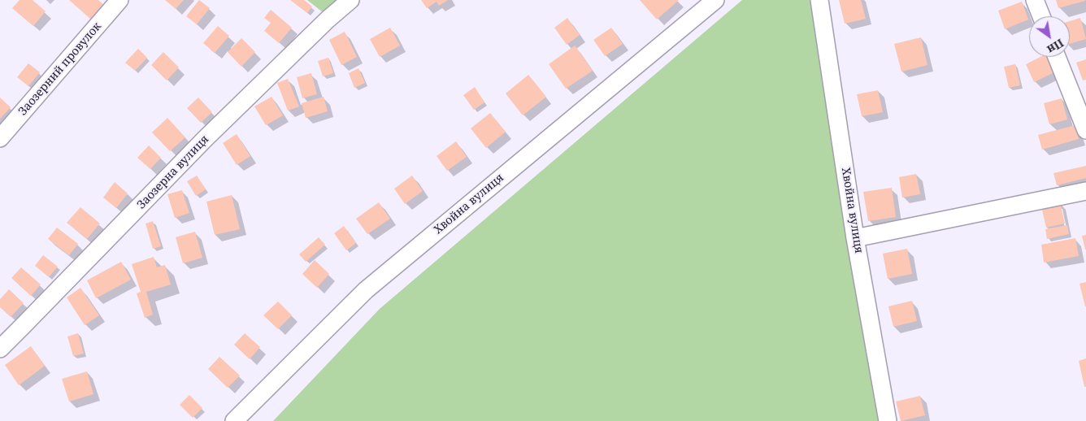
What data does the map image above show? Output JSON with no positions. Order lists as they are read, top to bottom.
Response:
{
  "streets": {
    "street": ["Заозерний провулок", "Заозерна вулиця", "Хвойна вулиця"]
  },
  "north": "bottom right"
}
